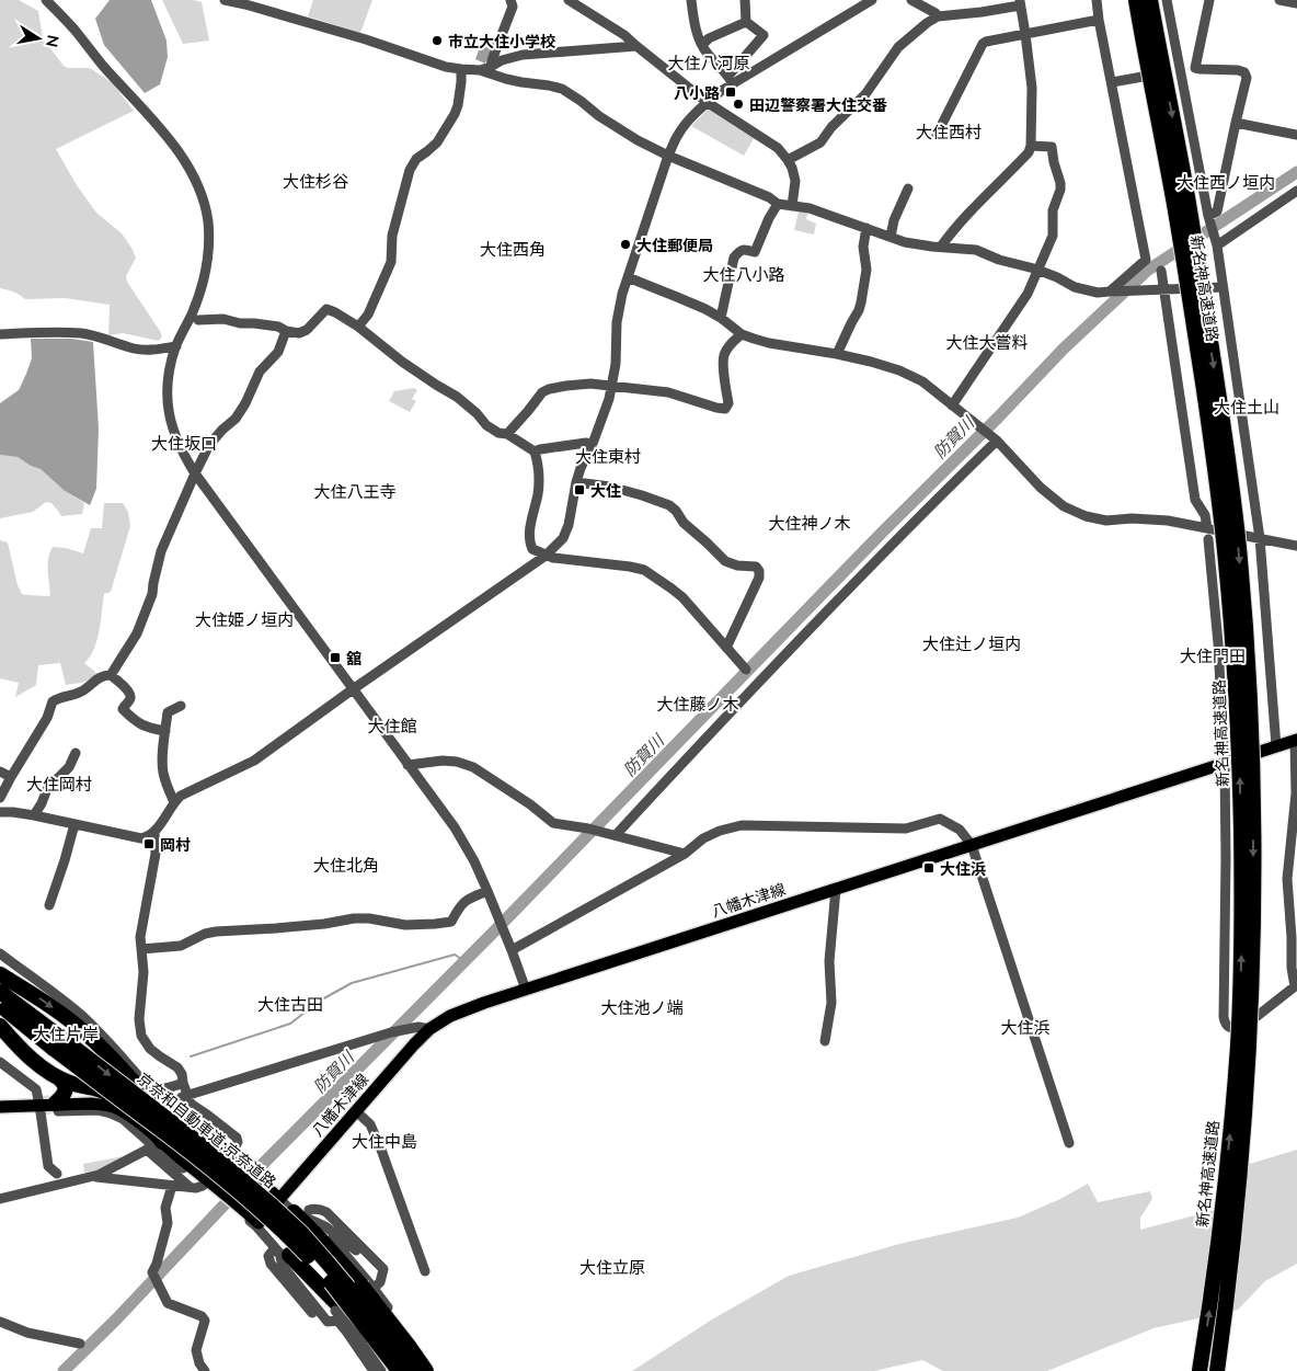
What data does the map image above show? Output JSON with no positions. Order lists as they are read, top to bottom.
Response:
{
  "streets": {
    "highway": ["新名神高速道路", "京奈和自動車道;京奈道路"],
    "main road": ["八幡木津線"]
  },
  "districts": [
    "大住八河原",
    "大住西村",
    "大住杉谷",
    "大住西ノ垣内",
    "大住西角",
    "大住八小路",
    "大住大嘗料",
    "大住土山",
    "大住坂口",
    "大住東村",
    "大住八王寺",
    "大住神ノ木",
    "大住姫ノ垣内",
    "大住辻ノ垣内",
    "大住門田",
    "大住藤ノ木",
    "大住館",
    "大住岡村",
    "大住北角",
    "大住古田",
    "大住池ノ端",
    "大住浜",
    "大住片岸",
    "大住中島",
    "大住立原"
  ],
  "water": ["防賀川"],
  "places": {
    "other": ["市立大住小学校", "田辺警察署大住交番", "大住郵便局"],
    "transit": [
      "八小路",
      "大住",
      "舘",
      "岡村",
      "大住浜"
    ]
  },
  "north": "right"
}
